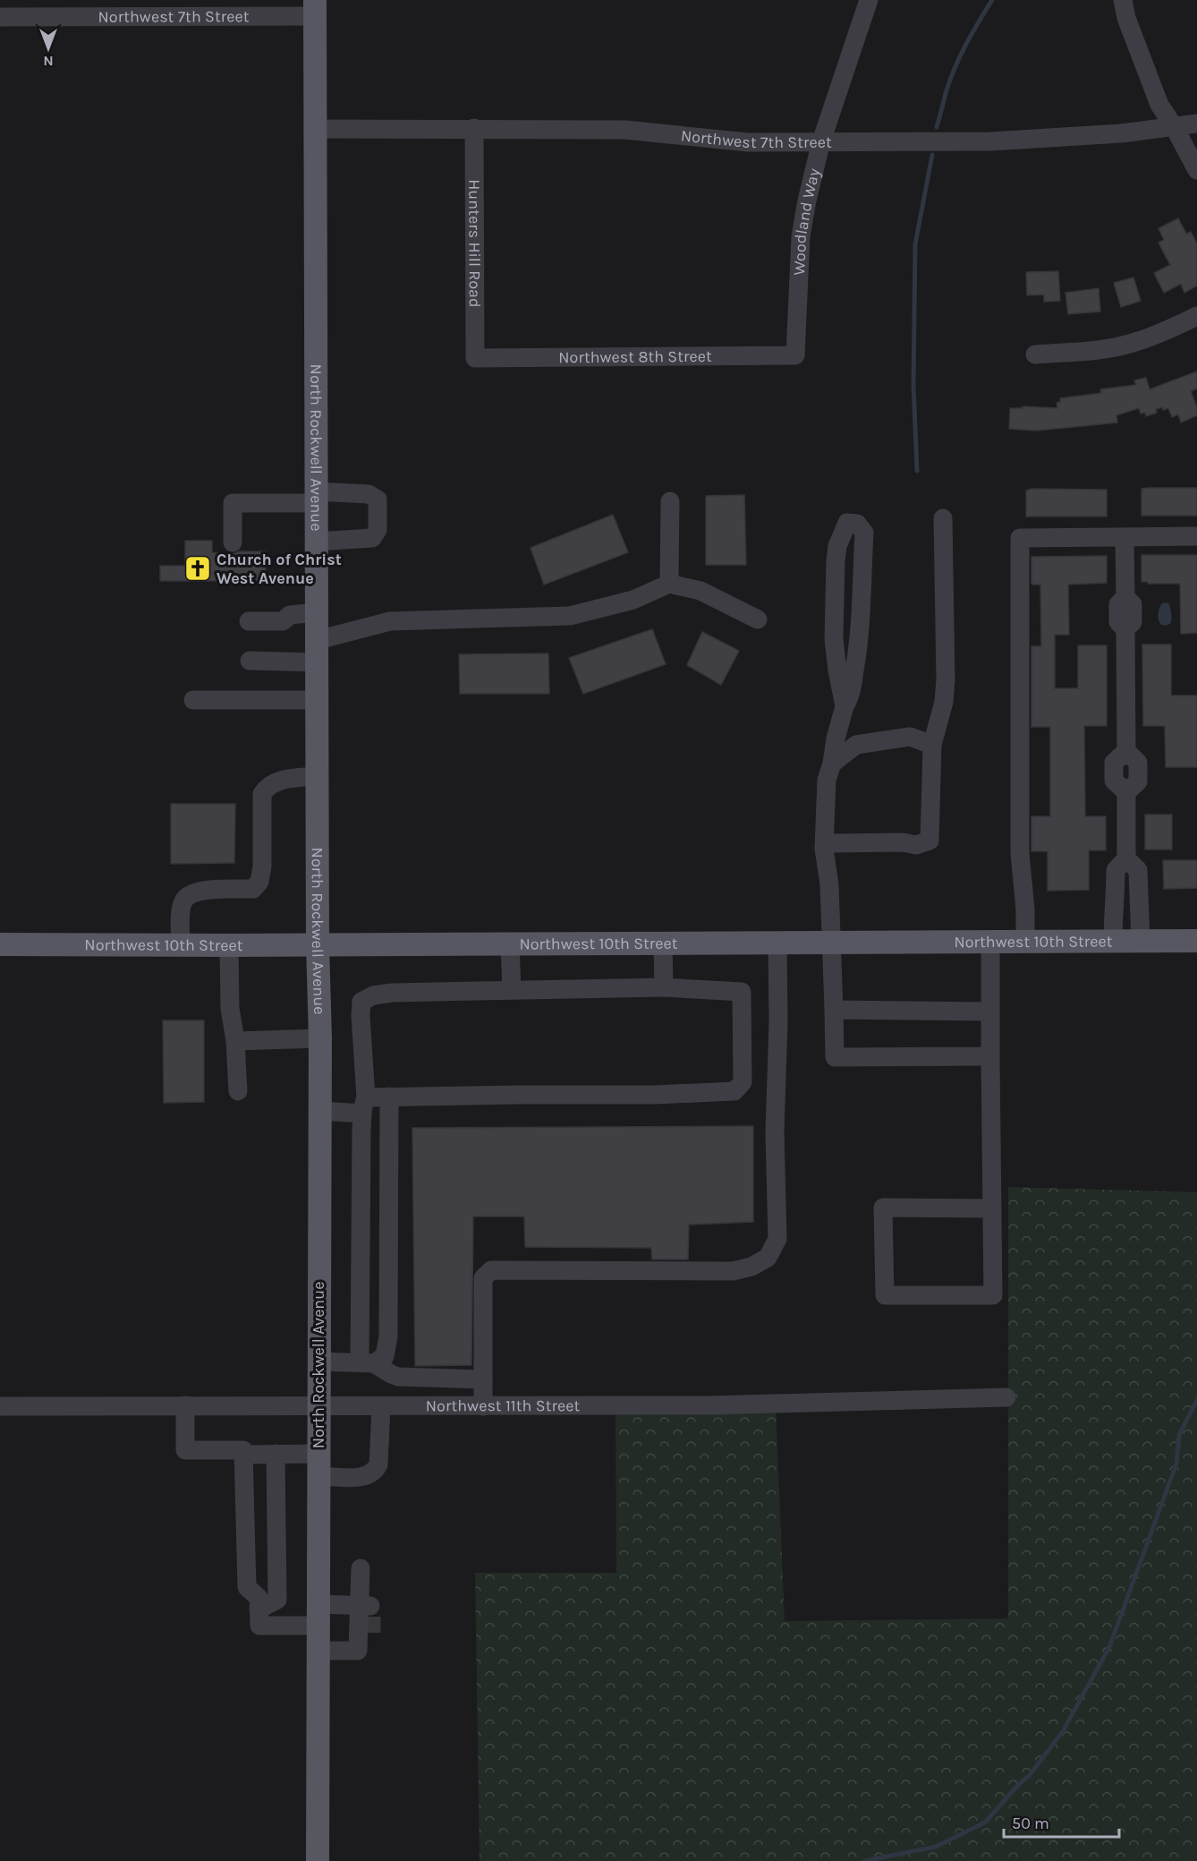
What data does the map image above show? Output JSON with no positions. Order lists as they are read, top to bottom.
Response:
{
  "streets": {
    "main road": ["North Rockwell Avenue", "Northwest 10th Street"],
    "street": [
      "Northwest 7th Street",
      "Woodland Way",
      "Hunters Hill Road",
      "Northwest 8th Street",
      "Northwest 11th Street"
    ]
  },
  "crossings": [
    ["Northwest 7th Street", "Woodland Way"],
    ["Northwest 7th Street", "Hunters Hill Road"],
    ["Northwest 7th Street", "North Rockwell Avenue"],
    ["Woodland Way", "Northwest 8th Street"],
    ["Hunters Hill Road", "Northwest 8th Street"],
    ["North Rockwell Avenue", "Northwest 10th Street"],
    ["North Rockwell Avenue", "Northwest 11th Street"]
  ],
  "places": {
    "church": ["Church of Christ West Avenue"]
  },
  "scale_bar": "50 m",
  "north": "bottom"
}
